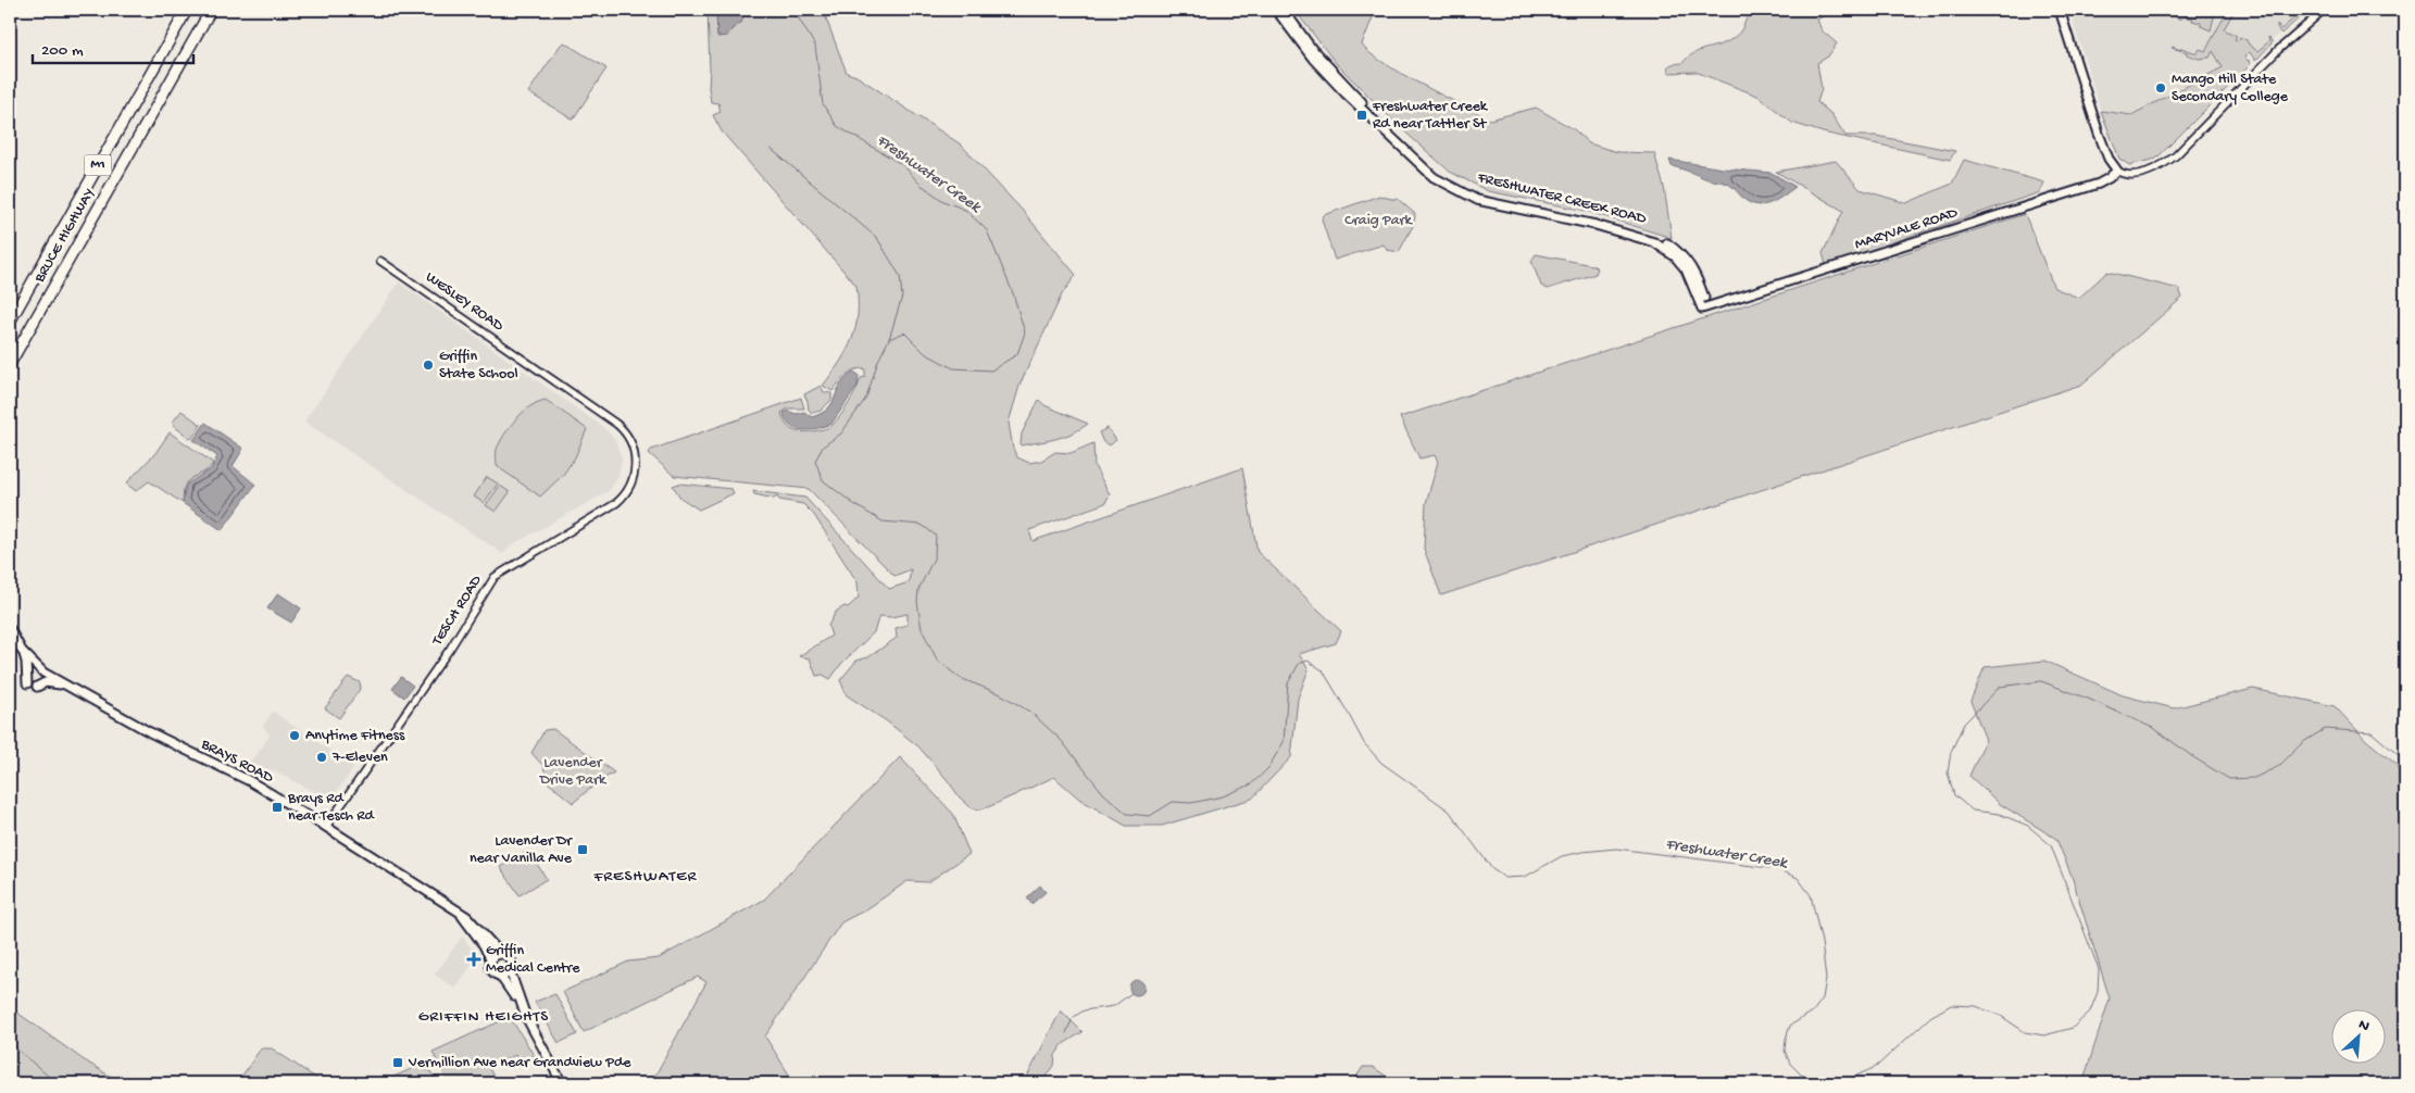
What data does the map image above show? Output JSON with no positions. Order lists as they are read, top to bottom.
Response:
{
  "streets": {
    "highway": ["M1", "BRUCE HIGHWAY"],
    "main road": ["FRESHWATER CREEK ROAD", "MARYVALE ROAD", "BRAYS ROAD"],
    "street": ["WESLEY ROAD", "TESCH ROAD"]
  },
  "crossings": [
    ["FRESHWATER CREEK ROAD", "MARYVALE ROAD"],
    ["WESLEY ROAD", "TESCH ROAD"],
    ["TESCH ROAD", "BRAYS ROAD"]
  ],
  "districts": ["FRESHWATER", "GRIFFIN HEIGHTS"],
  "water": ["Freshwater Creek"],
  "parks": ["Craig Park", "Lavender Drive Park"],
  "places": {
    "other": [
      "Mango Hill State Secondary College",
      "Griffin State School",
      "Anytime Fitness",
      "7-Eleven"
    ],
    "transit": [
      "Freshwater Creek Rd near Tattler St",
      "Brays Rd near Tesch Rd",
      "Lavender Dr near Vanilla Ave",
      "Vermillion Ave near Grandview Pde"
    ],
    "health": ["Griffin Medical Centre"]
  },
  "scale_bar": "200 m",
  "north": "top right"
}
